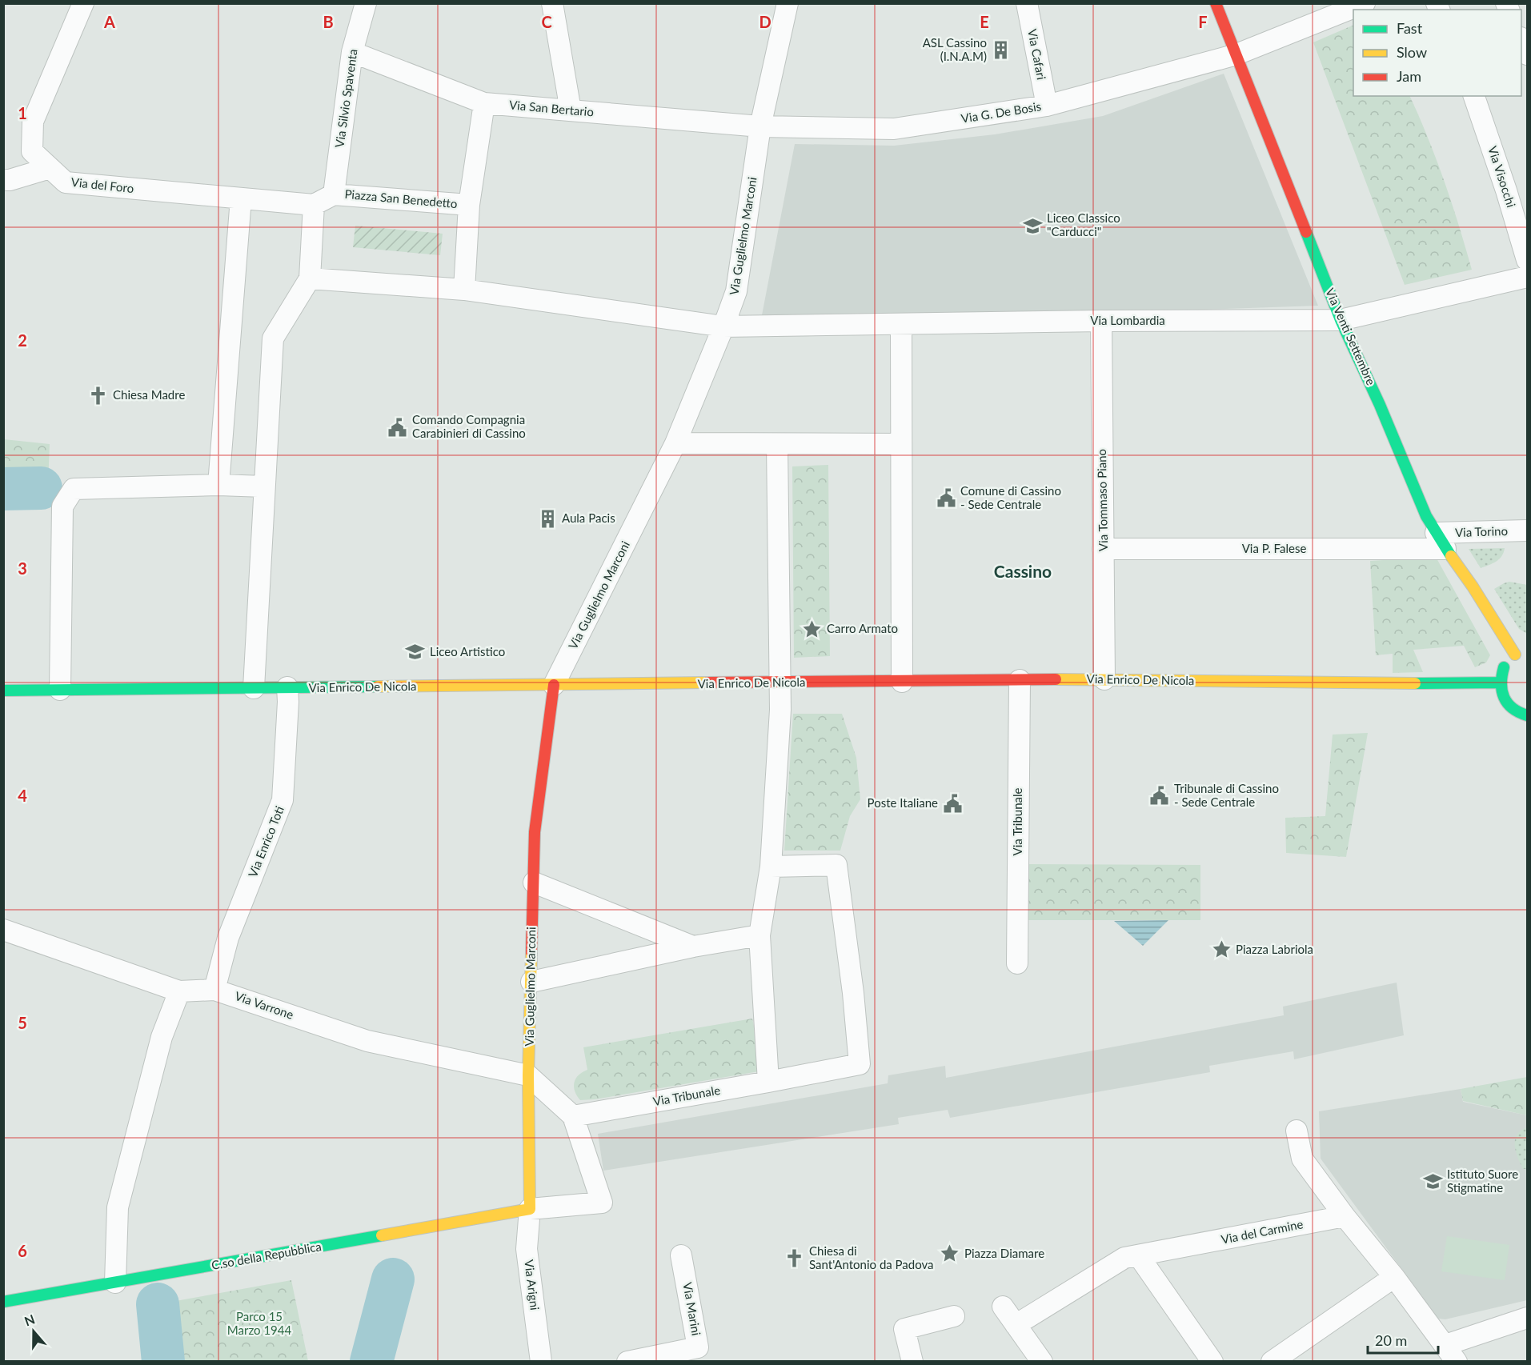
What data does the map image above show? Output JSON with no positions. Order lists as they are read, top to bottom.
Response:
{
  "streets": {
    "street": [
      "Via Cafari",
      "Via Silvio Spaventa",
      "Via San Bertario",
      "Via G. De Bosis",
      "Via Visocchi",
      "Via del Foro",
      "Piazza San Benedetto",
      "Via Guglielmo Marconi",
      "Via Lombardia",
      "Via Venti Settembre",
      "Via Tommaso Piano",
      "Via Torino",
      "Via P. Falese",
      "Via Enrico De Nicola",
      "Via Tribunale",
      "Via Enrico Toti",
      "Via Varrone",
      "Via del Carmine",
      "C.so della Repubblica",
      "Via Arigni",
      "Via Marini"
    ]
  },
  "crossings": [
    ["Via Cafari", "Via G. De Bosis"],
    ["Via Silvio Spaventa", "Via San Bertario"],
    ["Via Silvio Spaventa", "Piazza San Benedetto"],
    ["Via San Bertario", "Via G. De Bosis"],
    ["Via San Bertario", "Via Guglielmo Marconi"],
    ["Via G. De Bosis", "Via Guglielmo Marconi"],
    ["Via G. De Bosis", "Via Venti Settembre"],
    ["Via del Foro", "Piazza San Benedetto"],
    ["Piazza San Benedetto", "Via Lombardia"],
    ["Via Guglielmo Marconi", "Via Lombardia"],
    ["Via Guglielmo Marconi", "Via Enrico De Nicola"],
    ["Via Guglielmo Marconi", "Via Varrone"],
    ["Via Guglielmo Marconi", "C.so della Repubblica"],
    ["Via Guglielmo Marconi", "Via Arigni"],
    ["Via Lombardia", "Via Venti Settembre"],
    ["Via Lombardia", "Via Tommaso Piano"],
    ["Via Venti Settembre", "Via Torino"],
    ["Via Venti Settembre", "Via P. Falese"],
    ["Via Venti Settembre", "Via Enrico De Nicola"],
    ["Via Tommaso Piano", "Via P. Falese"],
    ["Via Tommaso Piano", "Via Enrico De Nicola"],
    ["Via Torino", "Via P. Falese"],
    ["Via Enrico De Nicola", "Via Tribunale"],
    ["Via Enrico De Nicola", "Via Enrico Toti"],
    ["Via Enrico Toti", "Via Varrone"],
    ["C.so della Repubblica", "Via Arigni"]
  ],
  "districts": ["Cassino"],
  "parks": ["Parco 15 Marzo 1944"],
  "places": {
    "building": ["ASL Cassino (I.N.A.M)", "Aula Pacis"],
    "school or university": ["Liceo Classico \"Carducci\"", "Liceo Artistico", "Istituto Suore Stigmatine"],
    "church": ["Chiesa Madre", "Chiesa di Sant'Antonio da Padova"],
    "public building": [
      "Comando Compagnia Carabinieri di Cassino",
      "Comune di Cassino - Sede Centrale",
      "Tribunale di Cassino - Sede Centrale",
      "Poste Italiane"
    ],
    "place": ["Carro Armato", "Piazza Labriola", "Piazza Diamare"]
  },
  "legend": ["Fast", "Slow", "Jam"],
  "scale_bar": "20 m",
  "north": "top",
  "grid": {
    "columns": [
      "A",
      "B",
      "C",
      "D",
      "E",
      "F"
    ],
    "rows": [
      "1",
      "2",
      "3",
      "4",
      "5",
      "6"
    ]
  }
}
